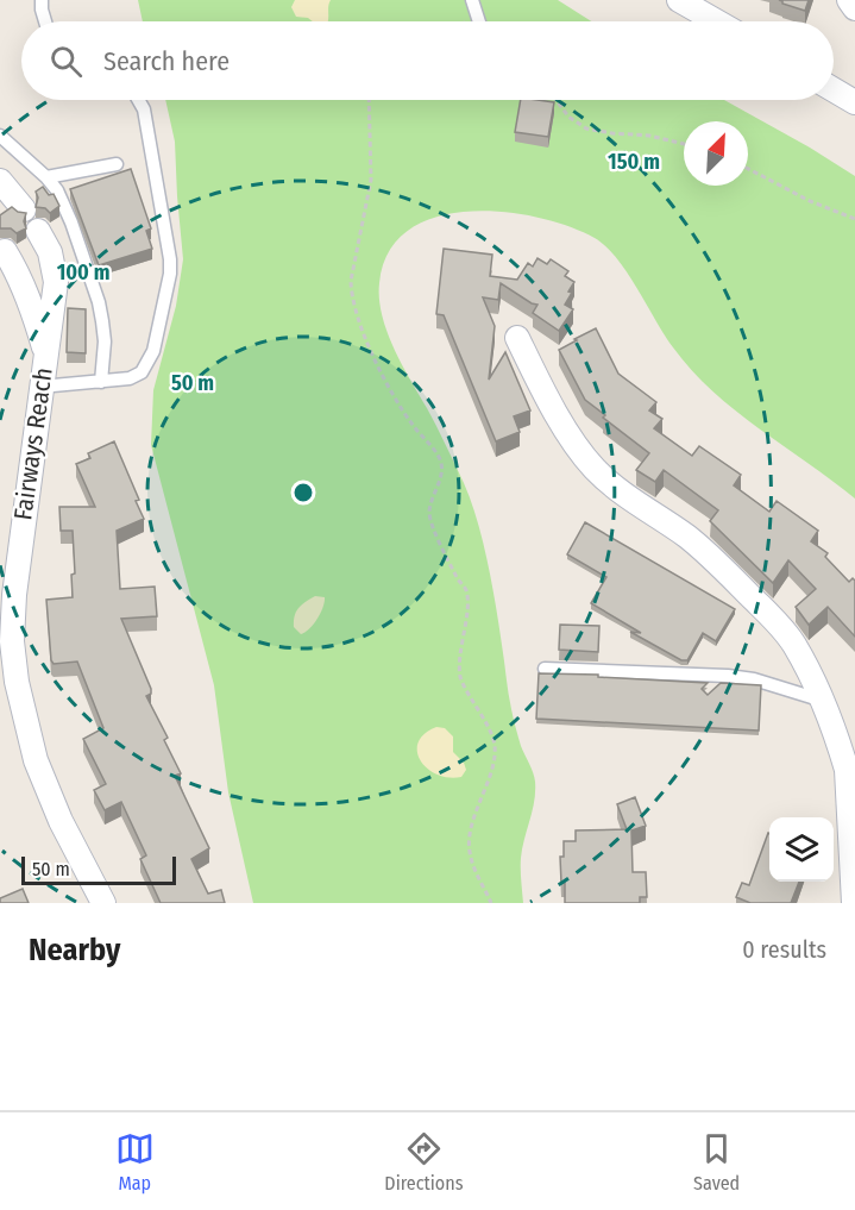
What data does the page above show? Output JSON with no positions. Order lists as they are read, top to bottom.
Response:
{
  "streets": {
    "street": ["Fairways Reach"]
  },
  "scale_bar": "50 m",
  "north": "top right",
  "page": {
    "search": "Search here",
    "scale": "50 m",
    "heading": ["Nearby", "0 results"],
    "nav": ["Map", "Directions", "Saved"]
  },
  "rings": ["150 m", "100 m", "50 m"]
}
